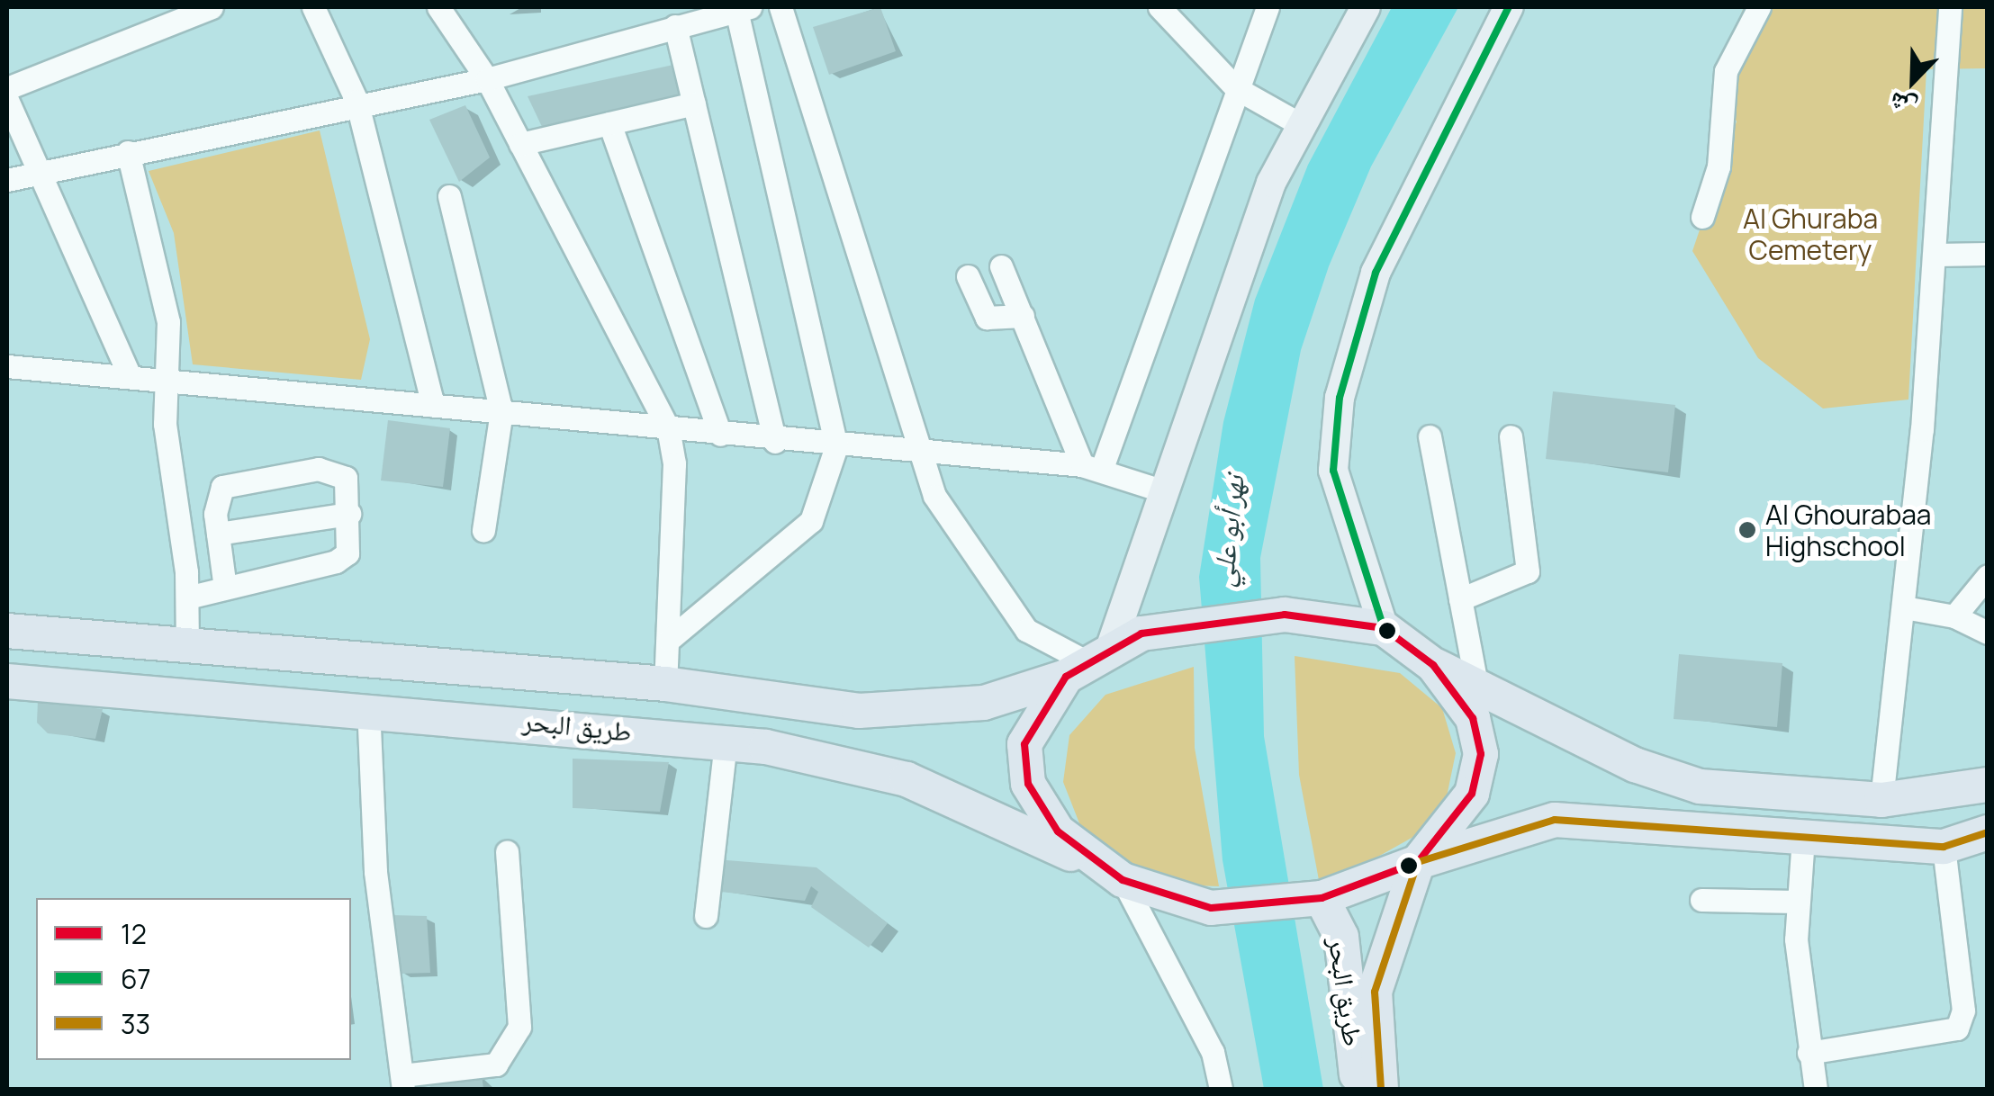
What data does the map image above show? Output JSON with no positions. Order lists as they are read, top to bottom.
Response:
{
  "streets": {
    "highway": ["طريق البحر"]
  },
  "water": ["نهر أبو علي"],
  "parks": ["Al Ghuraba Cemetery"],
  "places": ["Al Ghourabaa Highschool"],
  "lines": ["transit line 67", "transit line 12", "transit line 33"],
  "legend": ["12", "67", "33"],
  "north": "bottom left"
}
